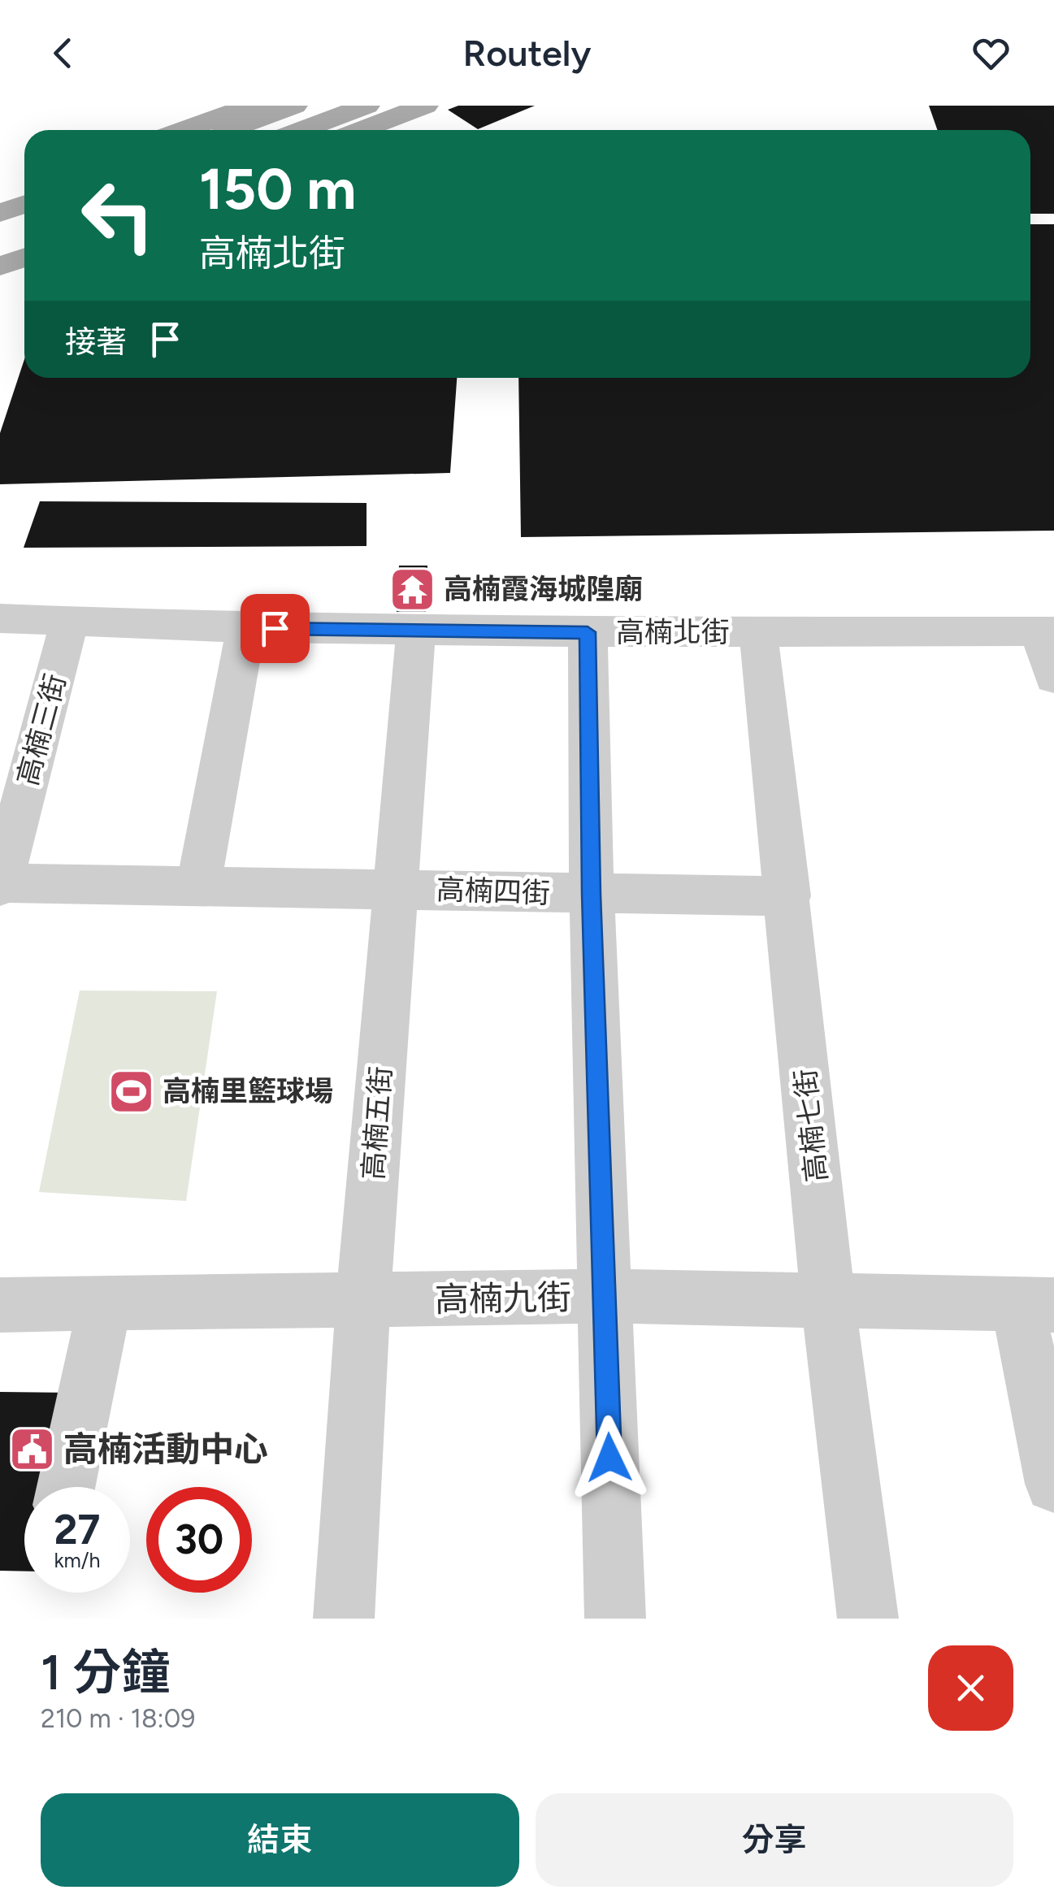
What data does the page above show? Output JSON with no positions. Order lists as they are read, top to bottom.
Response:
{
  "streets": {
    "street": [
      "高楠北街",
      "高楠三街",
      "高楠四街",
      "高楠五街",
      "高楠七街",
      "高楠九街"
    ]
  },
  "crossings": [
    ["高楠北街", "高楠三街"],
    ["高楠北街", "高楠五街"],
    ["高楠北街", "高楠七街"],
    ["高楠三街", "高楠四街"],
    ["高楠四街", "高楠五街"],
    ["高楠四街", "高楠七街"],
    ["高楠五街", "高楠九街"],
    ["高楠七街", "高楠九街"]
  ],
  "places": {
    "temple": ["高楠霞海城隍廟"],
    "sports": ["高楠里籃球場"],
    "public building": ["高楠活動中心"]
  },
  "page": {
    "header": "Routely",
    "turn": ["150 m", "高楠北街"],
    "then": "接著",
    "speed": "27 km/h",
    "limit": "30",
    "heading": ["1 分鐘", "210 m · 18:09"],
    "buttons": ["結束", "分享"]
  }
}
